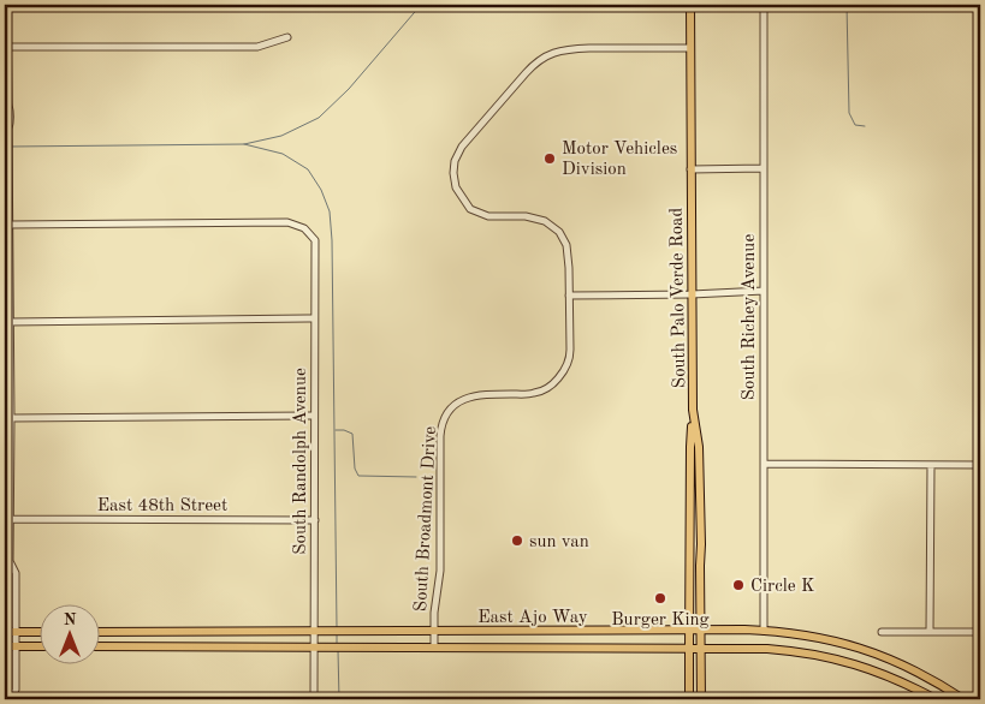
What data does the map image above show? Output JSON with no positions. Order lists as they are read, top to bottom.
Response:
{
  "streets": {
    "main road": ["South Palo Verde Road", "East Ajo Way"],
    "street": [
      "South Richey Avenue",
      "South Randolph Avenue",
      "East 48th Street",
      "South Broadmont Drive"
    ]
  },
  "crossings": [
    ["South Palo Verde Road", "South Broadmont Drive"],
    ["South Palo Verde Road", "East Ajo Way"],
    ["South Richey Avenue", "East Ajo Way"],
    ["South Randolph Avenue", "East 48th Street"],
    ["South Randolph Avenue", "East Ajo Way"],
    ["South Broadmont Drive", "East Ajo Way"]
  ],
  "places": [
    "Motor Vehicles Division",
    "sun van",
    "Circle K",
    "Burger King"
  ],
  "north": "top"
}
